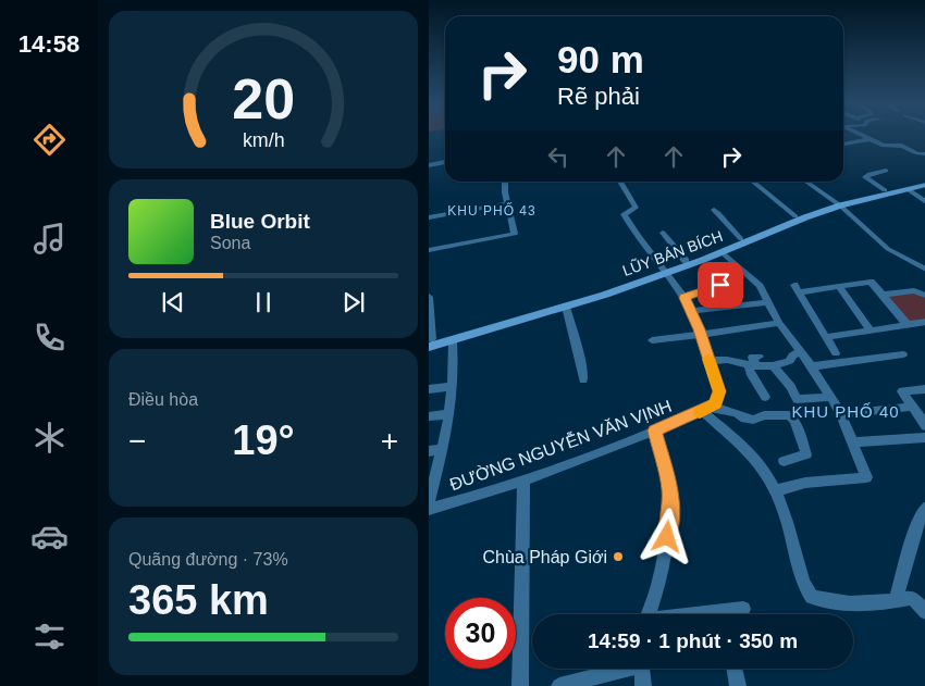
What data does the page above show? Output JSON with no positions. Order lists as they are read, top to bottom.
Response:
{
  "streets": {
    "main road": ["LŨY BÁN BÍCH"],
    "street": ["ĐƯỜNG NGUYỄN VĂN VỊNH"]
  },
  "districts": ["KHU PHỐ 43", "KHU PHỐ 40"],
  "places": ["Chùa Pháp Giới"],
  "page": {
    "tabs": "14:58",
    "turn": ["90 m", "Rẽ phải"],
    "song": ["Blue Orbit", "Sona"],
    "tile": [
      "Điều hòa",
      ["Quãng đường · 73%", "365 km"]
    ],
    "heat": ["−", "19°", "+"],
    "limit": "30",
    "trip": "14:59 · 1 phút · 350 m",
    "gauge": ["20", "km/h"]
  }
}
